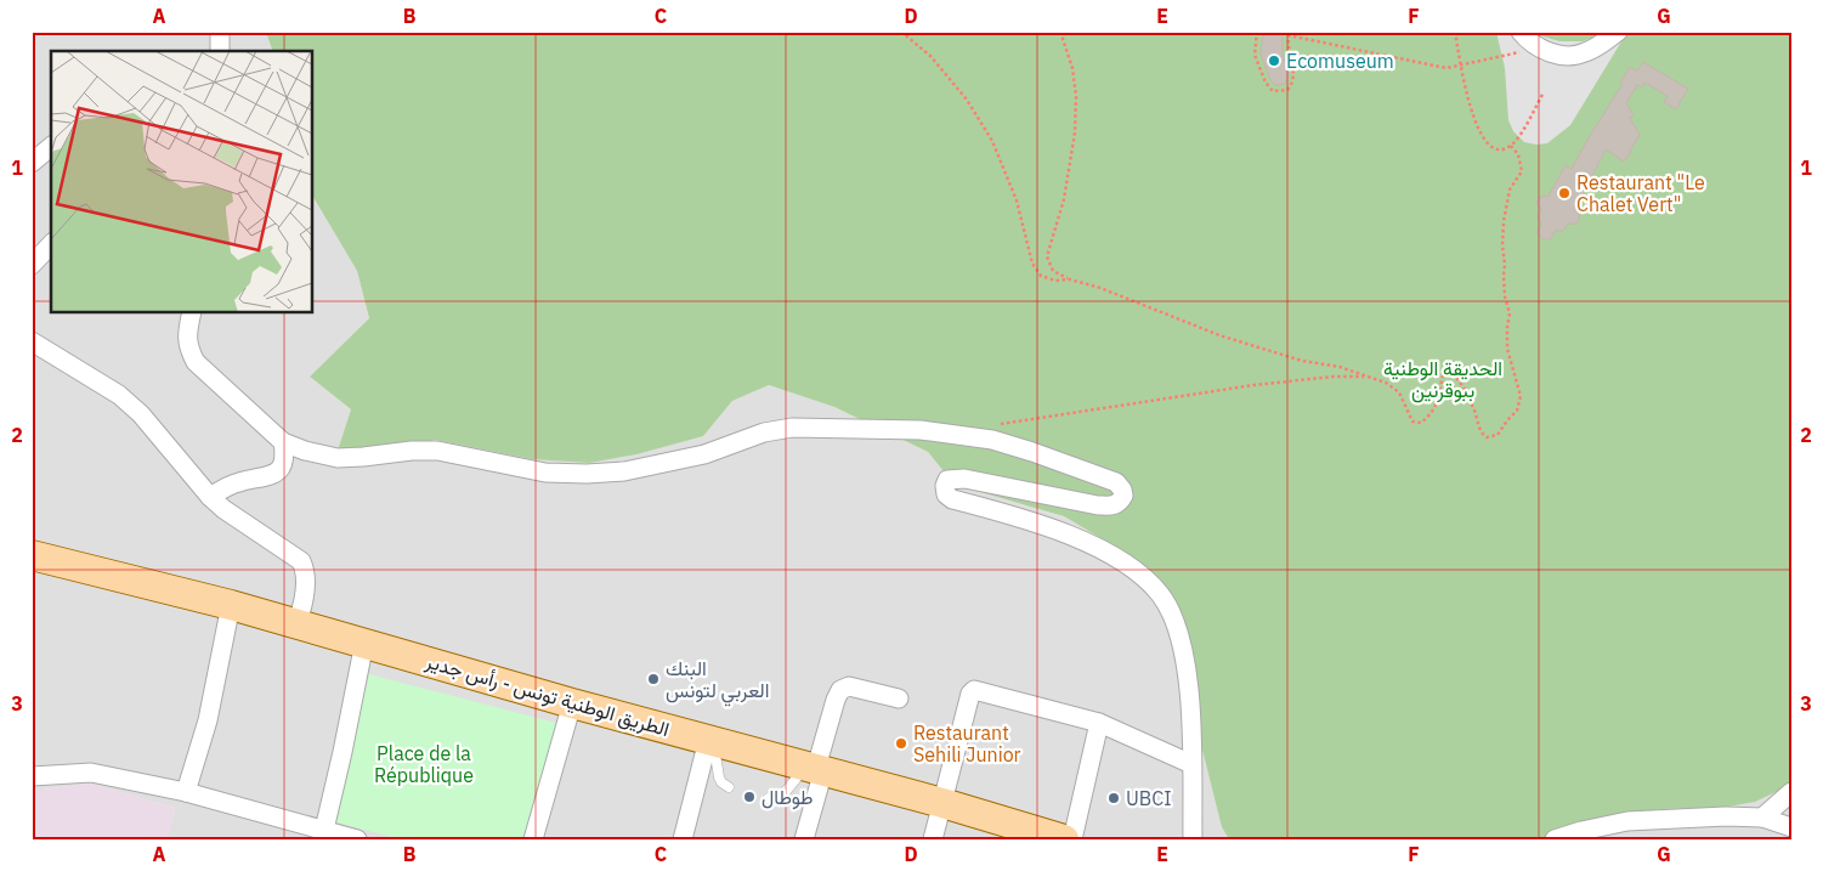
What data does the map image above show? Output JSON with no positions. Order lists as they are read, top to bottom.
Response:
{
  "streets": {
    "main road": ["الطريق الوطنية تونس - رأس جدير"]
  },
  "parks": ["الحديقة الوطنية ببوقرنين", "Place de la République"],
  "places": [
    "Ecomuseum",
    "Restaurant \"Le Chalet Vert\"",
    "البنك العربي لتونس",
    "Restaurant Sehili Junior",
    "طوطال",
    "UBCI"
  ],
  "grid": {
    "columns": [
      "A",
      "B",
      "C",
      "D",
      "E",
      "F",
      "G"
    ],
    "rows": ["1", "2", "3"]
  }
}
